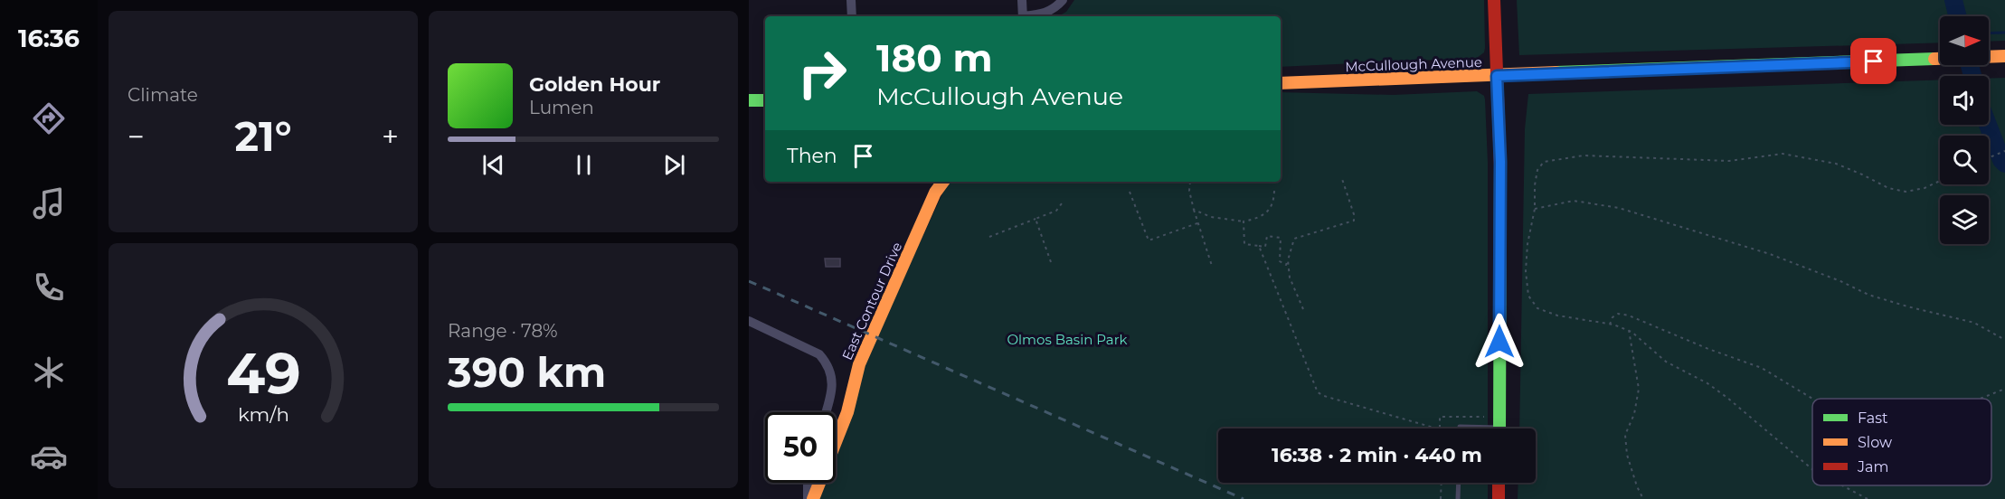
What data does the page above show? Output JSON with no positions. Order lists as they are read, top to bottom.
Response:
{
  "streets": {
    "main road": ["McCullough Avenue", "East Contour Drive"]
  },
  "parks": ["Olmos Basin Park"],
  "legend": ["Fast", "Slow", "Jam"],
  "north": "right",
  "page": {
    "tabs": "16:36",
    "tile": [
      "Climate",
      ["Range · 78%", "390 km"]
    ],
    "turn": ["180 m", "McCullough Avenue"],
    "song": ["Golden Hour", "Lumen"],
    "heat": ["−", "21°", "+"],
    "then": "Then",
    "limit": "50",
    "trip": "16:38 · 2 min · 440 m",
    "gauge": ["49", "km/h"]
  }
}
